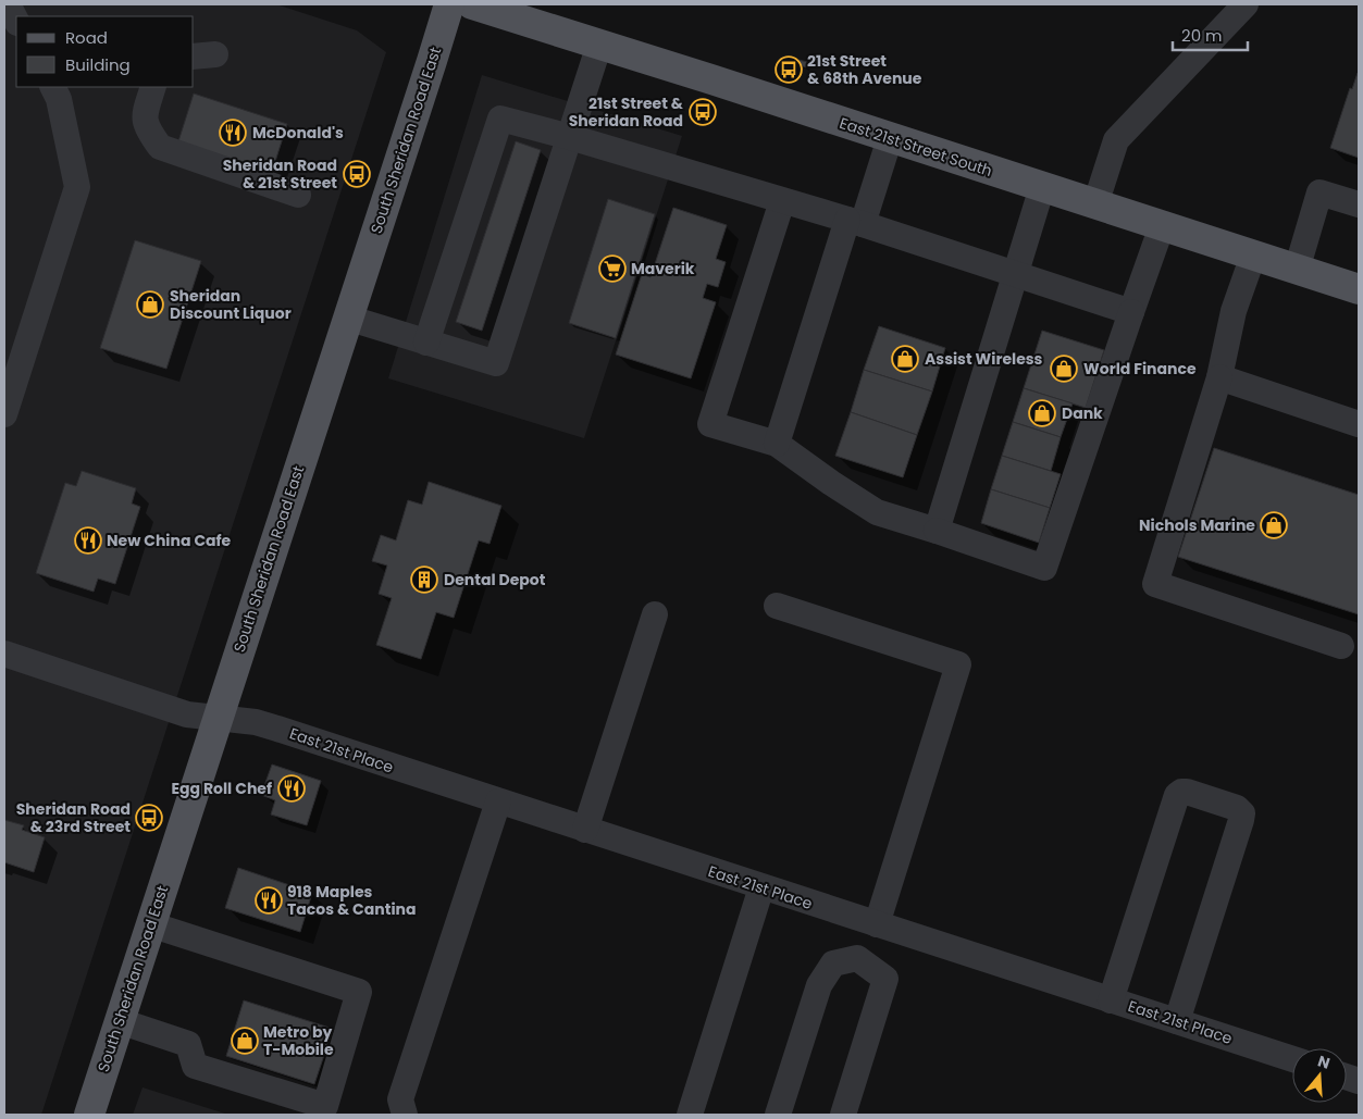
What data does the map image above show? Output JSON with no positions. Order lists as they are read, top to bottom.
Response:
{
  "streets": {
    "main road": ["South Sheridan Road East", "East 21st Street South"],
    "street": ["East 21st Place"]
  },
  "crossings": [
    ["South Sheridan Road East", "East 21st Place"]
  ],
  "places": {
    "bus stop": [
      "21st Street & 68th Avenue",
      "21st Street & Sheridan Road",
      "Sheridan Road & 21st Street",
      "Sheridan Road & 23rd Street"
    ],
    "restaurant": [
      "McDonald's",
      "New China Cafe",
      "Egg Roll Chef",
      "918 Maples Tacos & Cantina"
    ],
    "supermarket": ["Maverik"],
    "shop": [
      "Sheridan Discount Liquor",
      "Assist Wireless",
      "World Finance",
      "Dank",
      "Nichols Marine",
      "Metro by T-Mobile"
    ],
    "building": ["Dental Depot"]
  },
  "legend": ["Road", "Building"],
  "scale_bar": "20 m",
  "north": "top"
}
